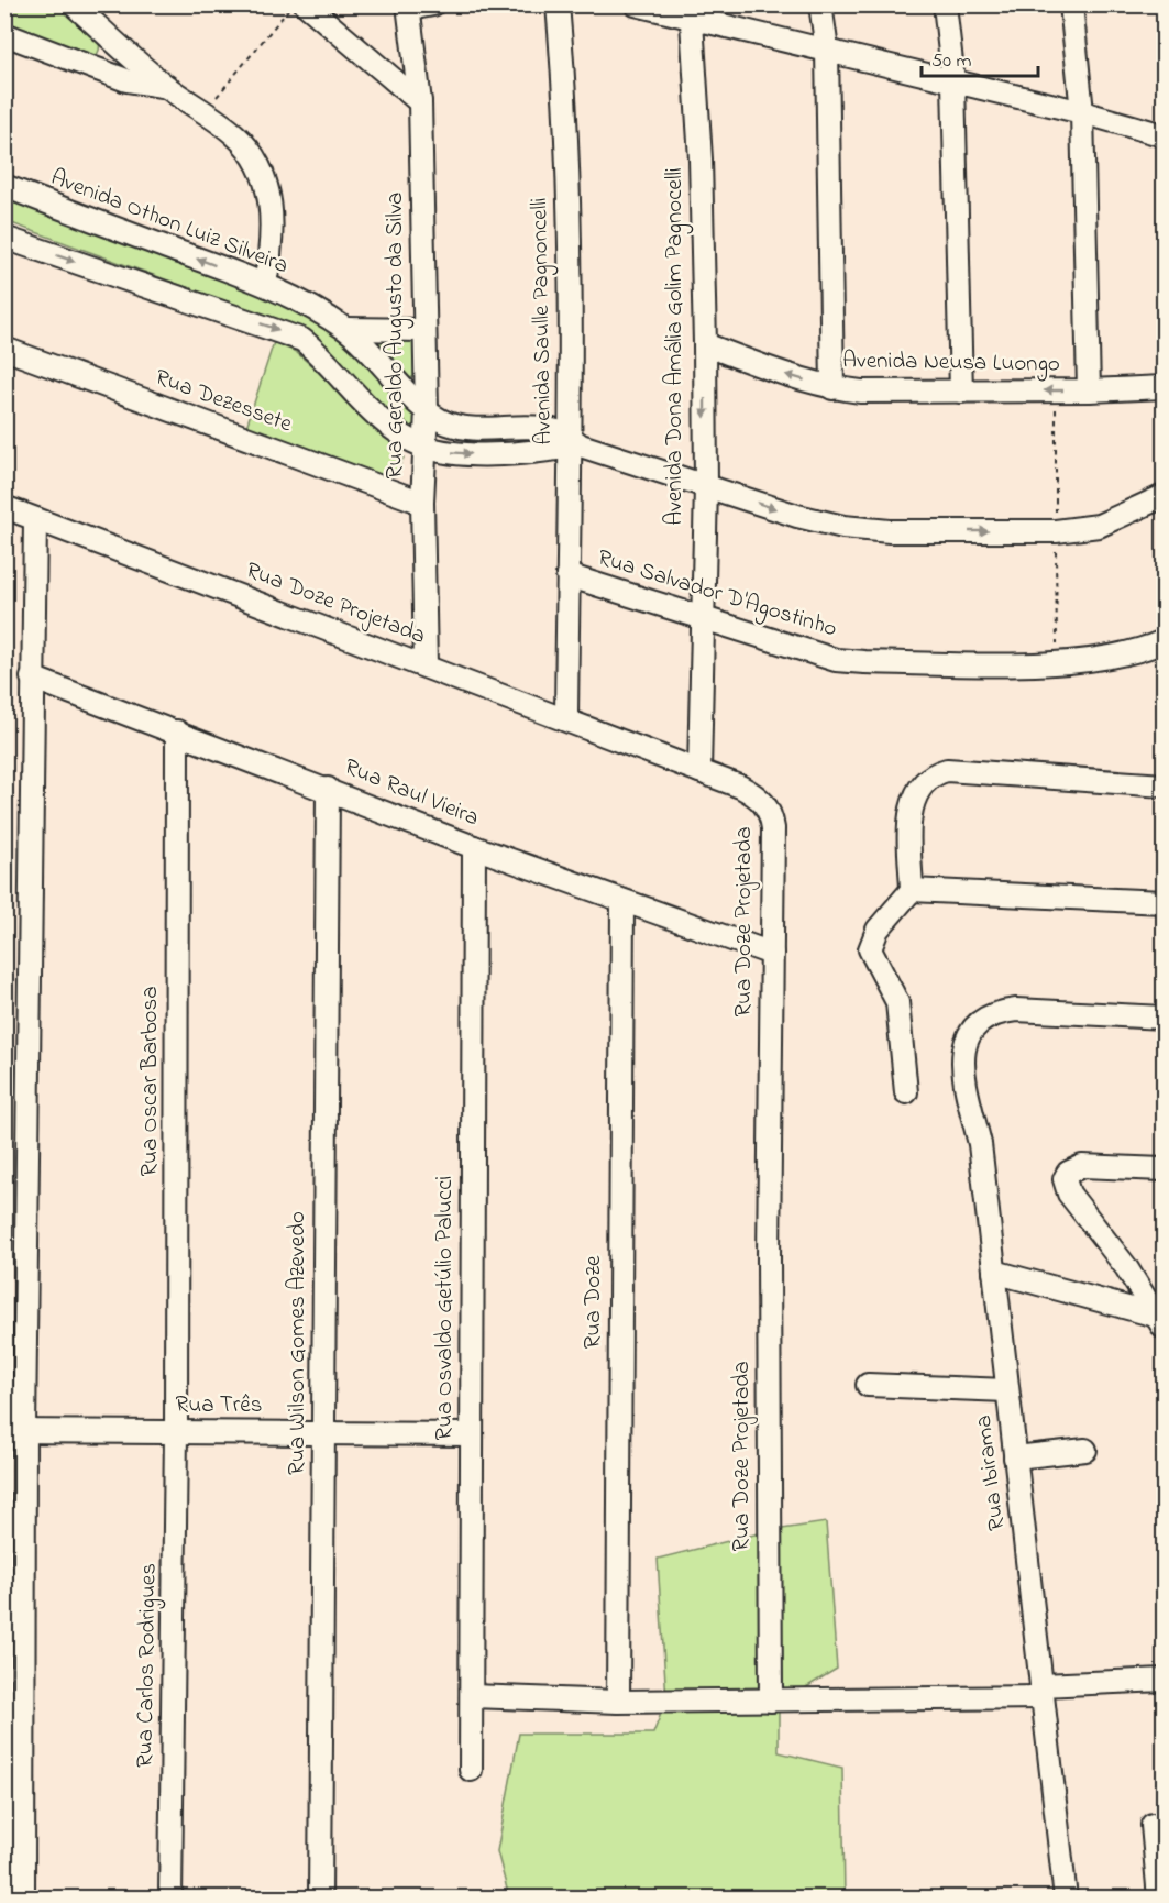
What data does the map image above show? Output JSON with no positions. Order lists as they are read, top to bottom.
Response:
{
  "streets": {
    "street": [
      "Avenida Othon Luiz Silveira",
      "Avenida Saulle Pagnoncelli",
      "Rua Geraldo Augusto da Silva",
      "Avenida Dona Amália Golim Pagnocelli",
      "Avenida Neusa Luongo",
      "Rua Dezessete",
      "Rua Salvador D'Agostinho",
      "Rua Doze Projetada",
      "Rua Raul Vieira",
      "Rua Oscar Barbosa",
      "Rua Doze",
      "Rua Osvaldo Getúlio Palucci",
      "Rua Wilson Gomes Azevedo",
      "Rua Três",
      "Rua Ibirama",
      "Rua Carlos Rodrigues"
    ]
  },
  "crossings": [
    ["Avenida Othon Luiz Silveira", "Avenida Saulle Pagnoncelli"],
    ["Avenida Othon Luiz Silveira", "Rua Geraldo Augusto da Silva"],
    ["Avenida Othon Luiz Silveira", "Avenida Dona Amália Golim Pagnocelli"],
    ["Avenida Saulle Pagnoncelli", "Rua Salvador D'Agostinho"],
    ["Avenida Saulle Pagnoncelli", "Rua Doze Projetada"],
    ["Rua Geraldo Augusto da Silva", "Rua Dezessete"],
    ["Rua Geraldo Augusto da Silva", "Rua Doze Projetada"],
    ["Avenida Dona Amália Golim Pagnocelli", "Avenida Neusa Luongo"],
    ["Avenida Dona Amália Golim Pagnocelli", "Rua Salvador D'Agostinho"],
    ["Avenida Dona Amália Golim Pagnocelli", "Rua Doze Projetada"],
    ["Rua Doze Projetada", "Rua Raul Vieira"],
    ["Rua Raul Vieira", "Rua Oscar Barbosa"],
    ["Rua Raul Vieira", "Rua Doze"],
    ["Rua Raul Vieira", "Rua Osvaldo Getúlio Palucci"],
    ["Rua Raul Vieira", "Rua Wilson Gomes Azevedo"],
    ["Rua Oscar Barbosa", "Rua Três"],
    ["Rua Oscar Barbosa", "Rua Carlos Rodrigues"],
    ["Rua Osvaldo Getúlio Palucci", "Rua Três"],
    ["Rua Wilson Gomes Azevedo", "Rua Três"],
    ["Rua Três", "Rua Carlos Rodrigues"]
  ],
  "one_way": ["Avenida Neusa Luongo"],
  "scale_bar": "50 m"
}
